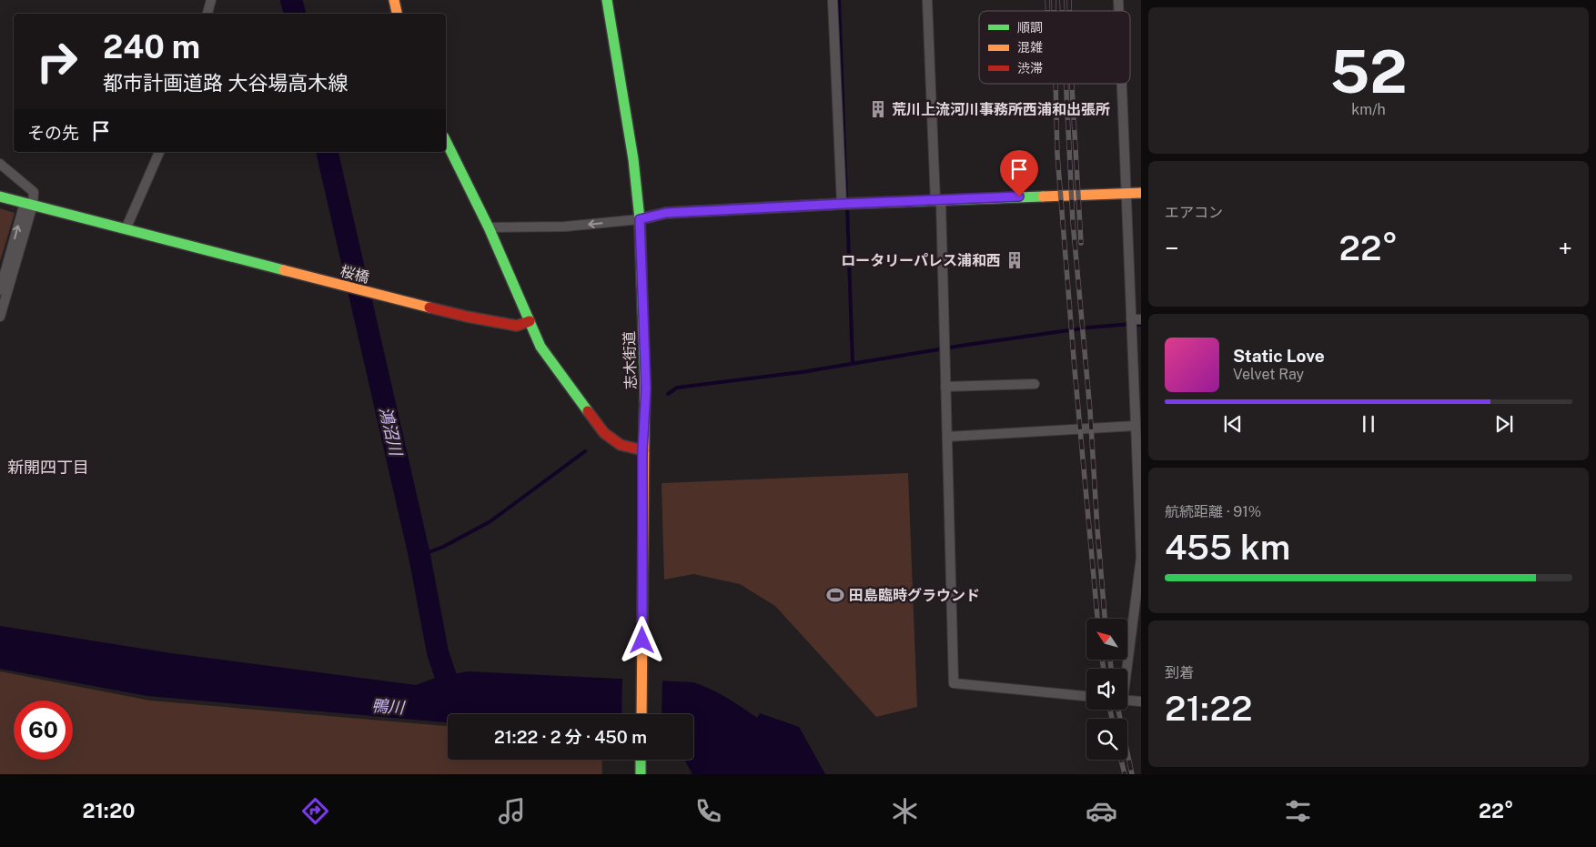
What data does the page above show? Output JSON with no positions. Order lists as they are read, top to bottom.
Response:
{
  "streets": {
    "street": ["桜橋", "志木街道"]
  },
  "districts": ["新開四丁目"],
  "water": ["鴻沼川", "鴨川"],
  "places": {
    "building": ["荒川上流河川事務所西浦和出張所", "ロータリーパレス浦和西"],
    "sports": ["田島臨時グラウンド"]
  },
  "legend": ["順調", "混雑", "渋滞"],
  "north": "top left",
  "page": {
    "tile": [
      ["52", "km/h"],
      "エアコン",
      ["航続距離 · 91%", "455 km"],
      ["到着", "21:22"]
    ],
    "turn": ["240 m", "都市計画道路 大谷場高木線"],
    "then": "その先",
    "heat": ["−", "22°", "+"],
    "song": ["Static Love", "Velvet Ray"],
    "limit": "60",
    "trip": "21:22 · 2 分 · 450 m",
    "tabs": ["21:20", "22°"]
  }
}
